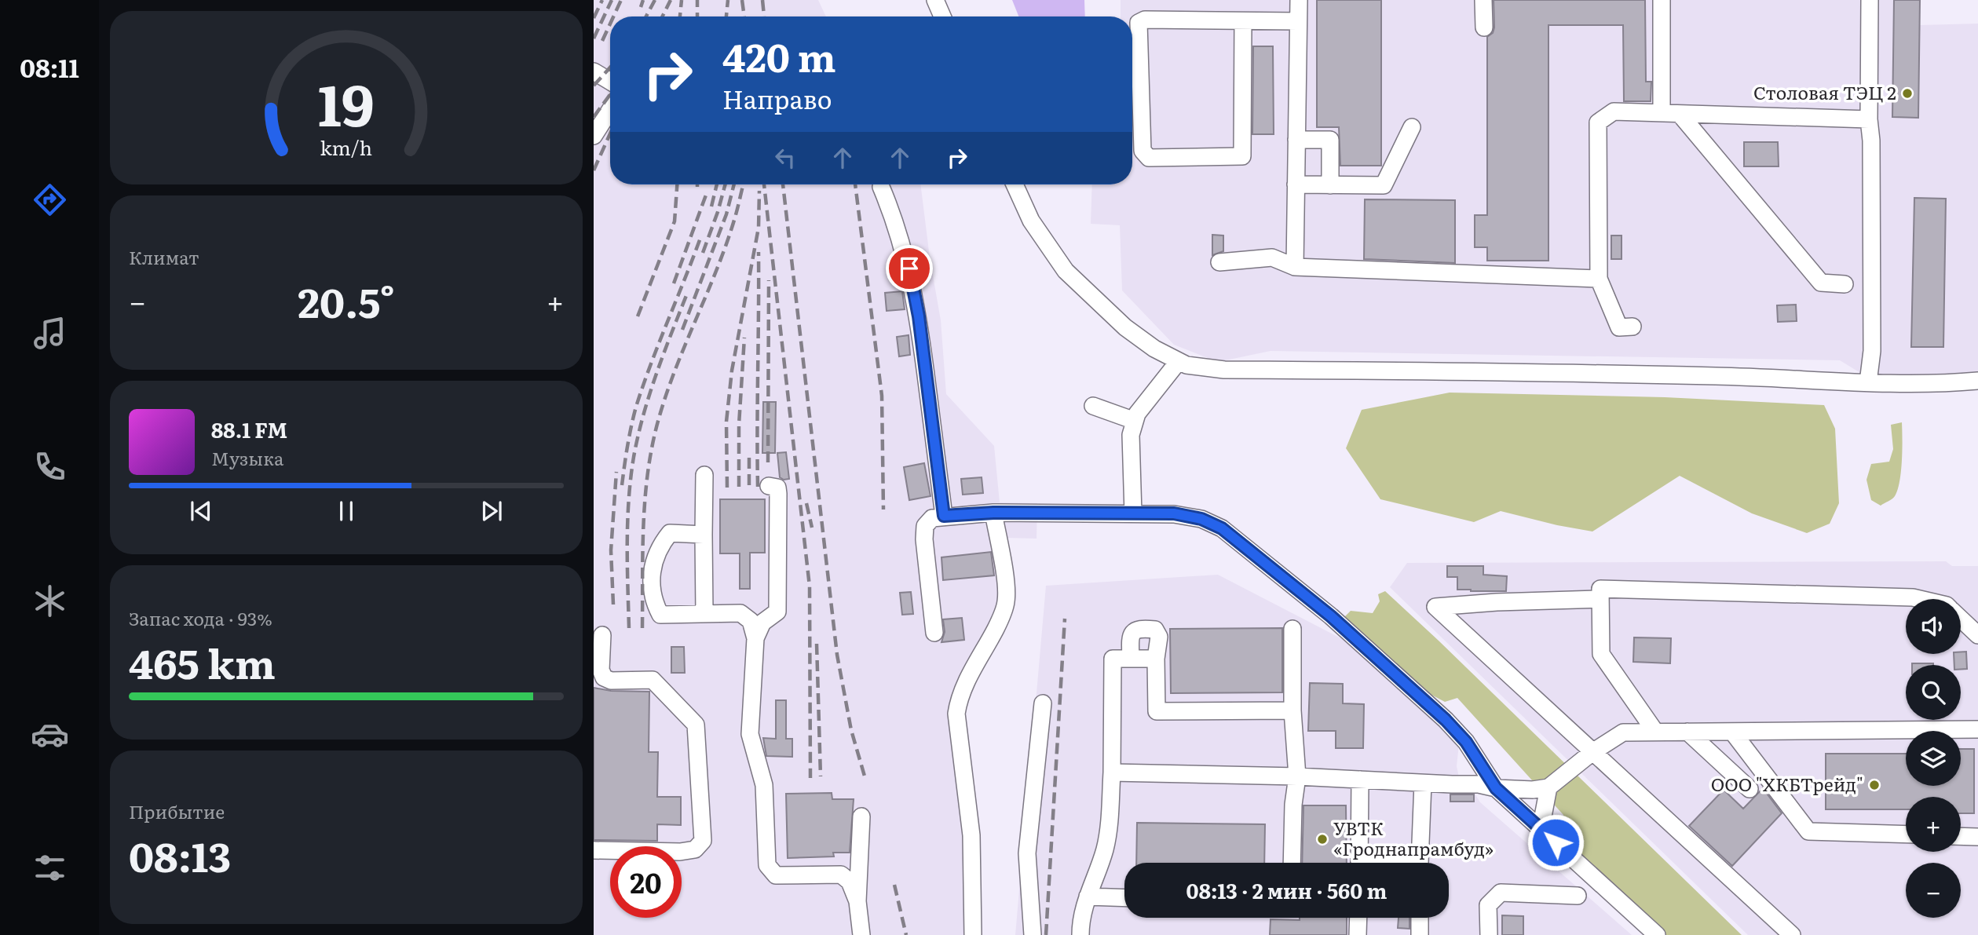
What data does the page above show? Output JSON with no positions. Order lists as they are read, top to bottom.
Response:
{
  "places": ["Столовая ТЭЦ 2", "ООО \"ХКБТрейд\"", "УВТК «Гроднапрамбуд»"],
  "page": {
    "tabs": "08:11",
    "turn": ["420 m", "Направо"],
    "tile": [
      "Климат",
      ["Запас хода · 93%", "465 km"],
      ["Прибытие", "08:13"]
    ],
    "heat": ["−", "20.5°", "+"],
    "song": ["88.1 FM", "Музыка"],
    "map_buttons": ["+", "−"],
    "limit": "20",
    "trip": "08:13 · 2 мин · 560 m",
    "gauge": ["19", "km/h"]
  }
}
